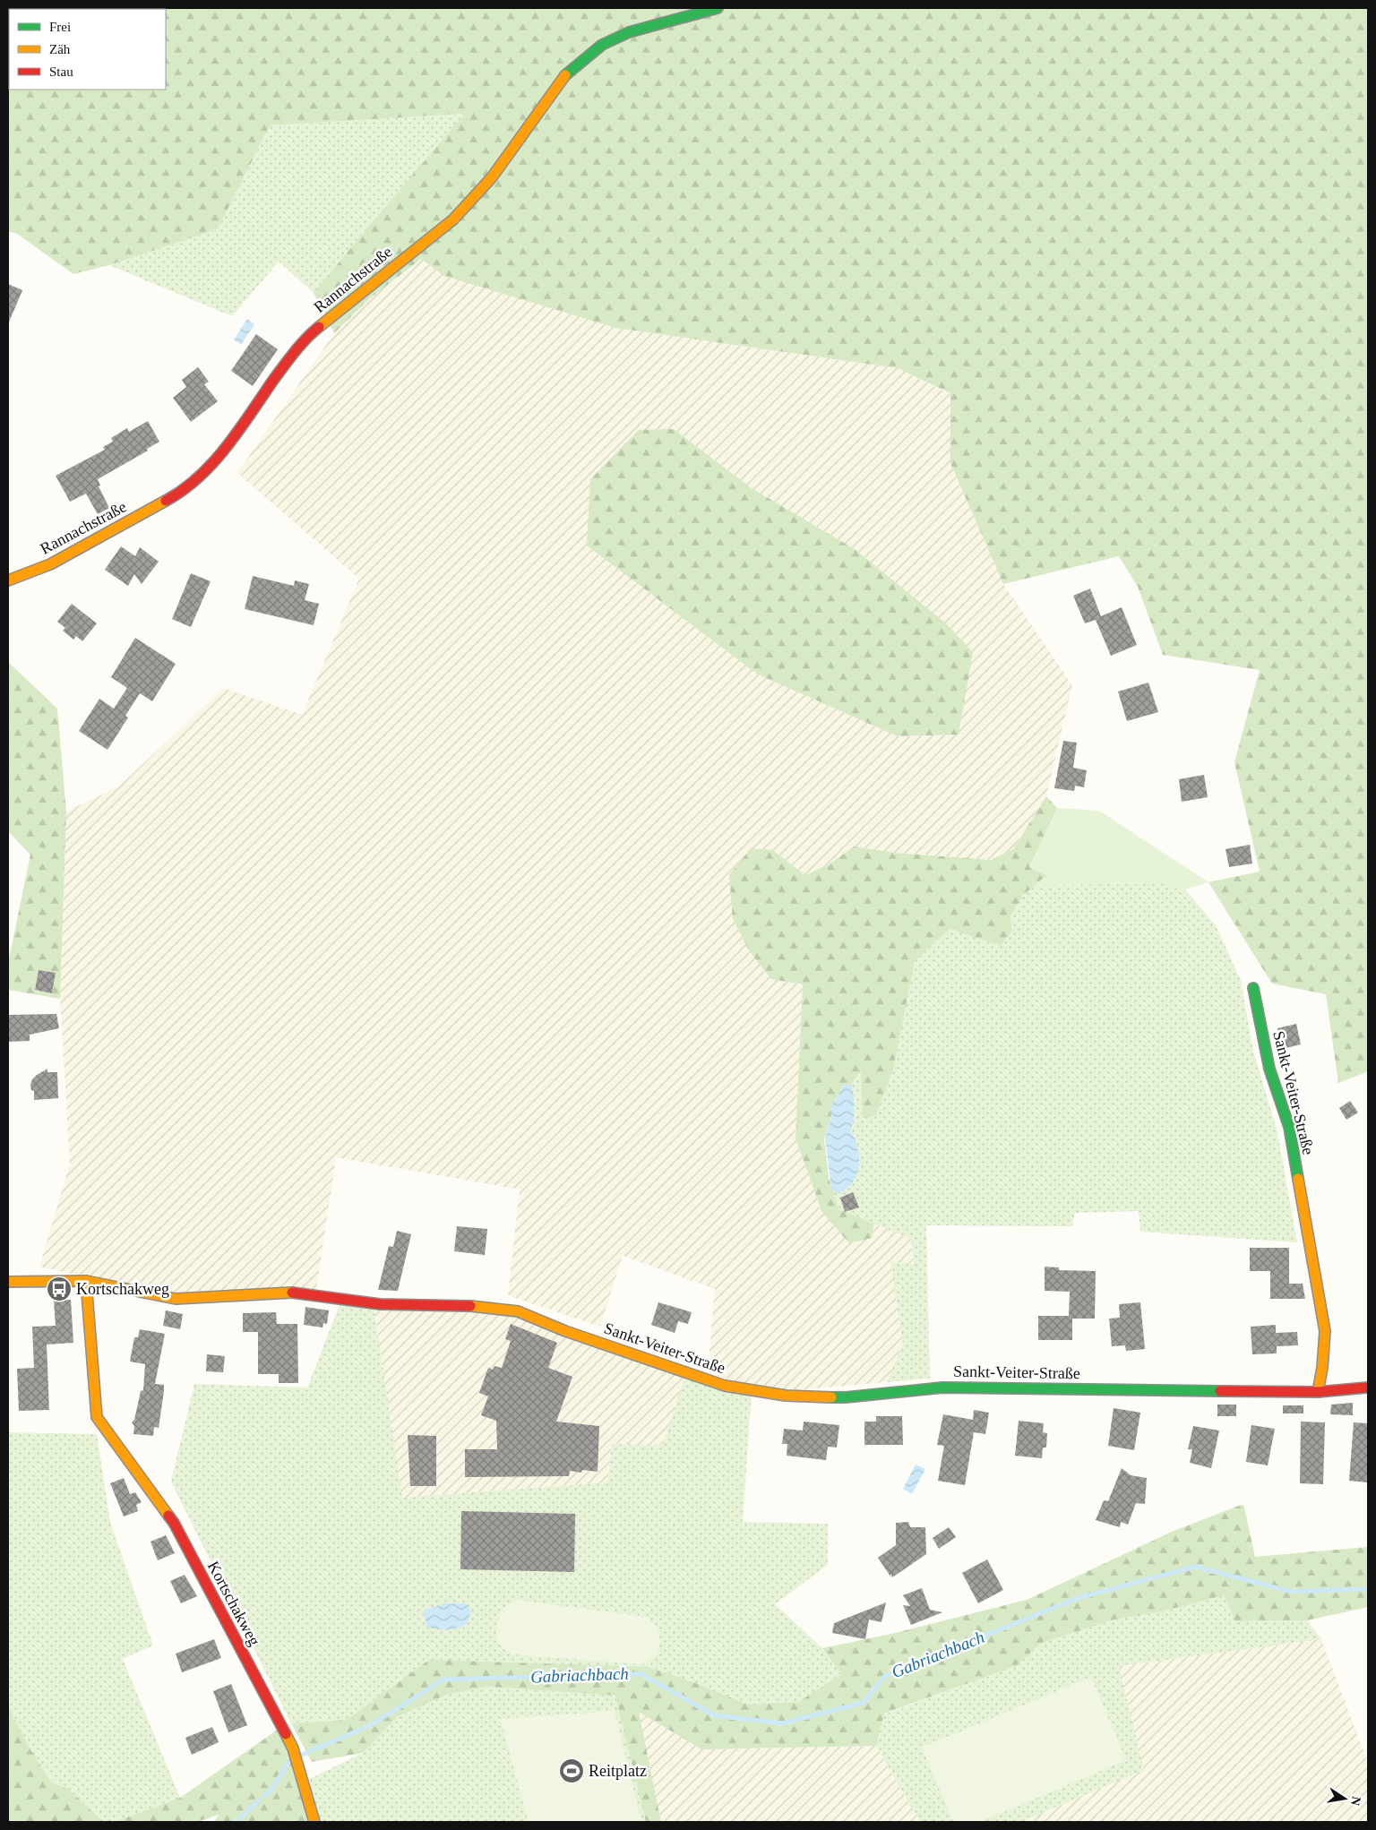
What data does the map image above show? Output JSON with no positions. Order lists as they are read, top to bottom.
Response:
{
  "streets": {
    "street": ["Rannachstraße", "Sankt-Veiter-Straße", "Kortschakweg"]
  },
  "crossings": [
    ["Sankt-Veiter-Straße", "Kortschakweg"]
  ],
  "water": ["Gabriachbach"],
  "places": {
    "bus stop": ["Kortschakweg"],
    "sports": ["Reitplatz"]
  },
  "legend": ["Frei", "Zäh", "Stau"],
  "north": "right"
}
